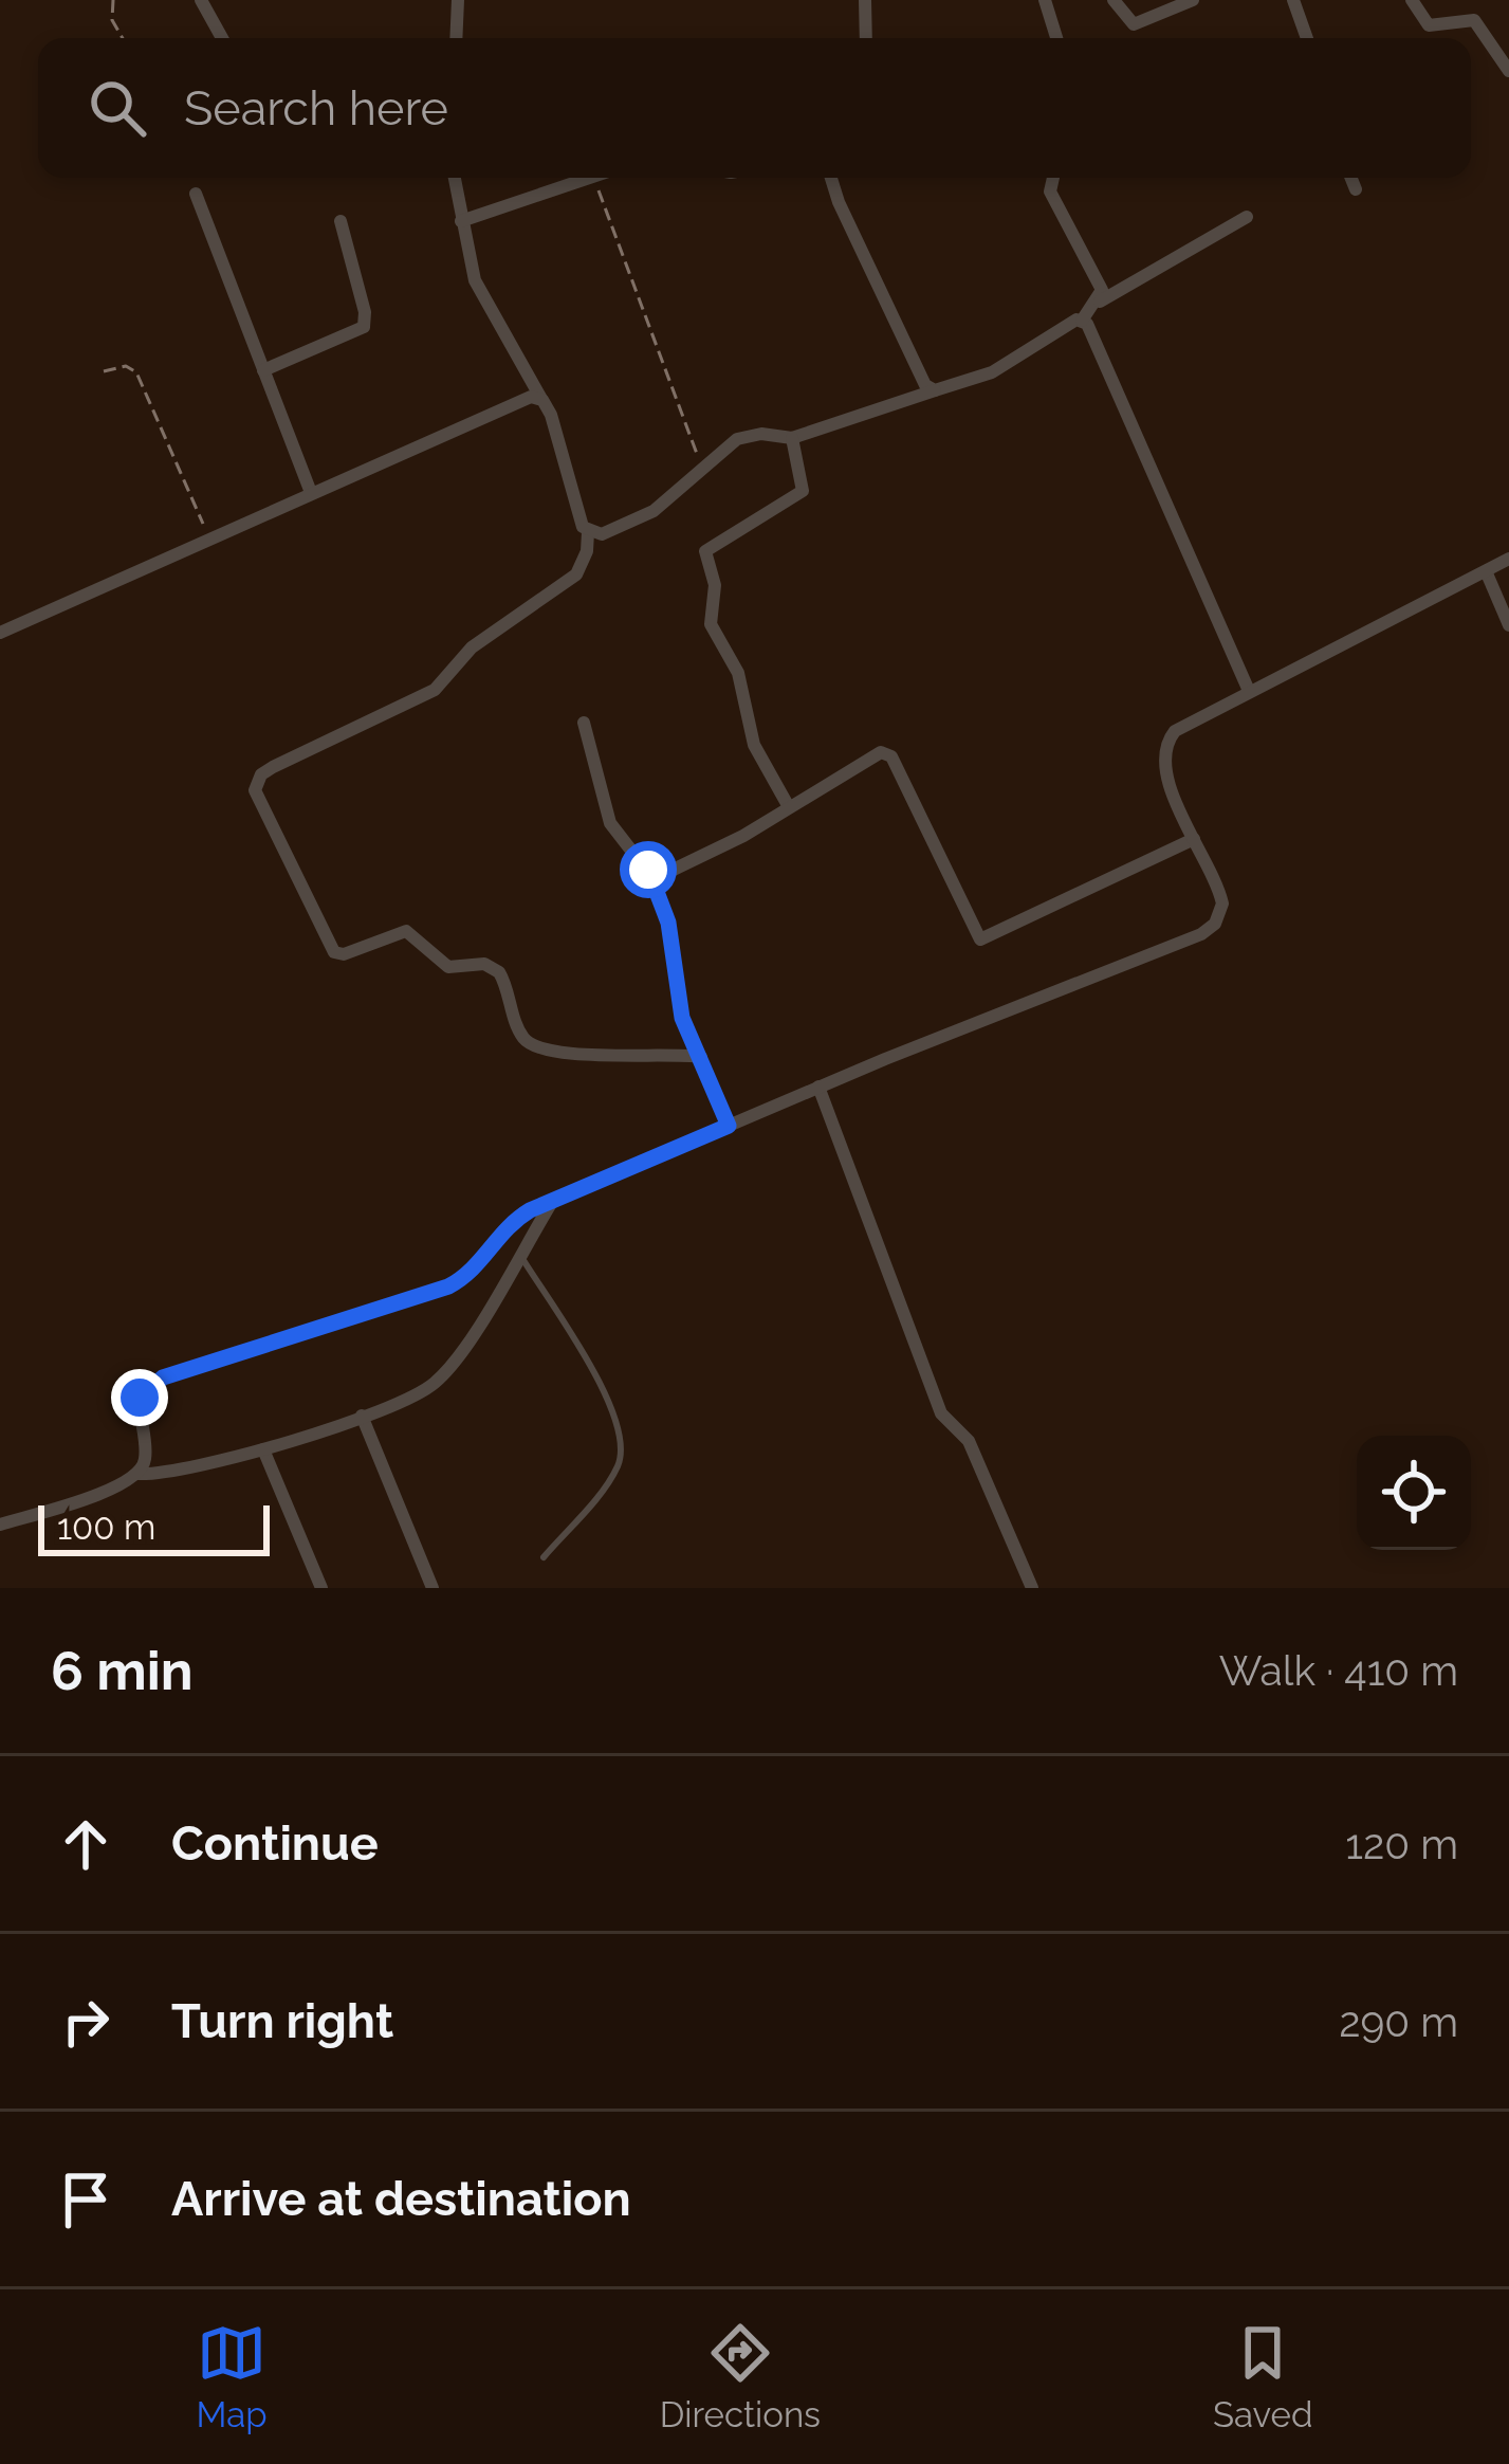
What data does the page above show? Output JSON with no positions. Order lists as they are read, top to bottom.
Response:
{
  "scale_bar": "100 m",
  "page": {
    "search": "Search here",
    "scale": "100 m",
    "heading": ["6 min", "Walk · 410 m"],
    "list": [
      ["Continue", "120 m"],
      ["Turn right", "290 m"],
      "Arrive at destination"
    ],
    "nav": ["Map", "Directions", "Saved"]
  }
}
